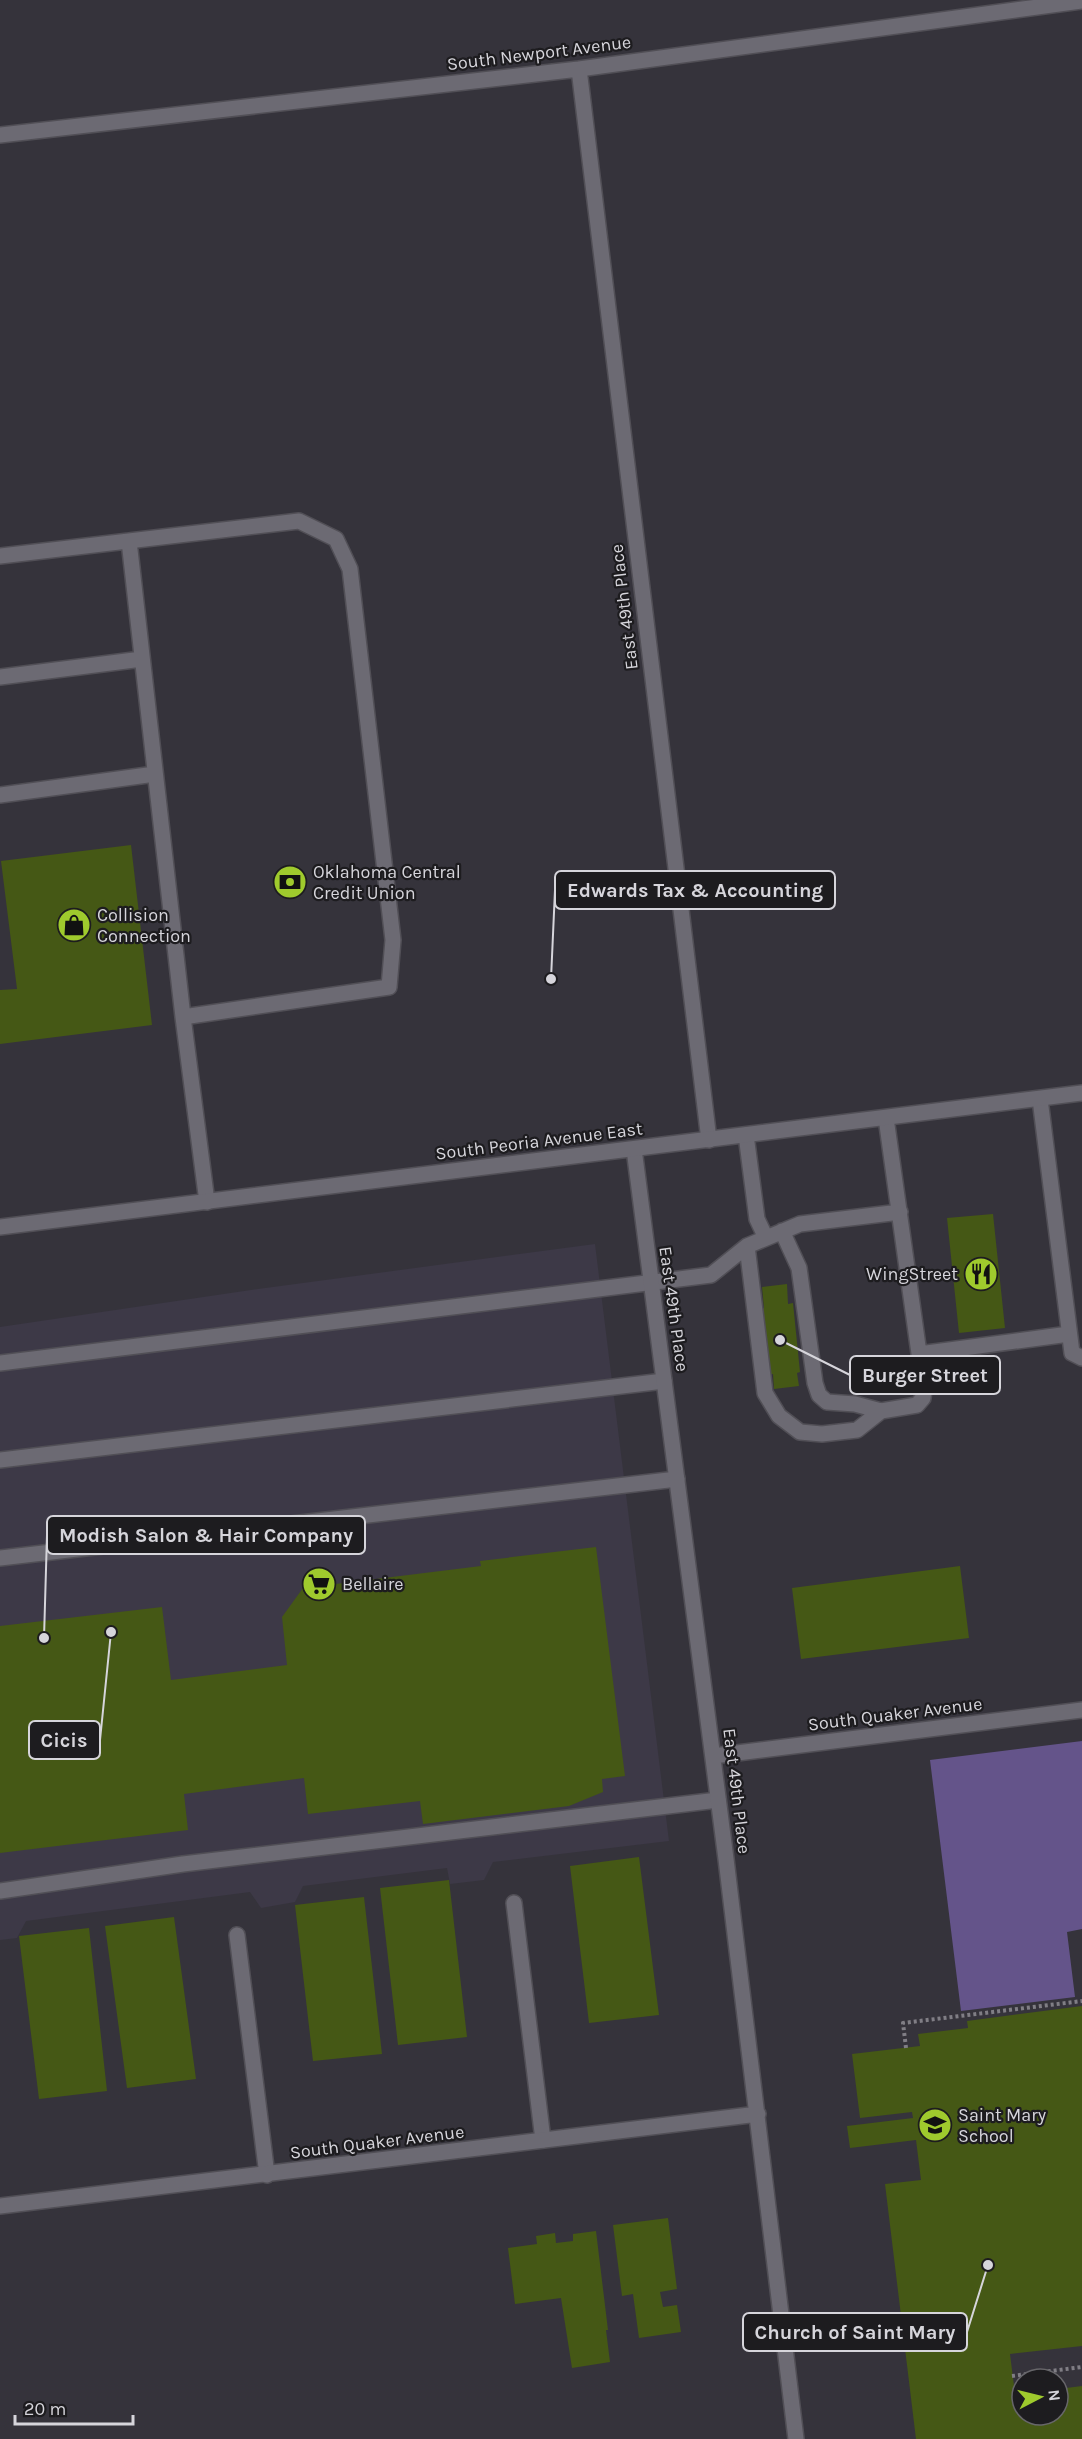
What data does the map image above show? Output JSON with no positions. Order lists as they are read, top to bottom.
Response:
{
  "streets": {
    "street": [
      "South Newport Avenue",
      "East 49th Place",
      "South Peoria Avenue East",
      "South Quaker Avenue"
    ]
  },
  "crossings": [
    ["South Newport Avenue", "East 49th Place"],
    ["East 49th Place", "South Peoria Avenue East"],
    ["East 49th Place", "South Quaker Avenue"]
  ],
  "places": {
    "bank": ["Oklahoma Central Credit Union"],
    "shop": ["Collision Connection"],
    "other": [
      "Edwards Tax & Accounting",
      "Burger Street",
      "Cicis",
      "Modish Salon & Hair Company",
      "Church of Saint Mary"
    ],
    "restaurant": ["WingStreet"],
    "supermarket": ["Bellaire"],
    "school or university": ["Saint Mary School"]
  },
  "scale_bar": "20 m",
  "north": "right"
}
